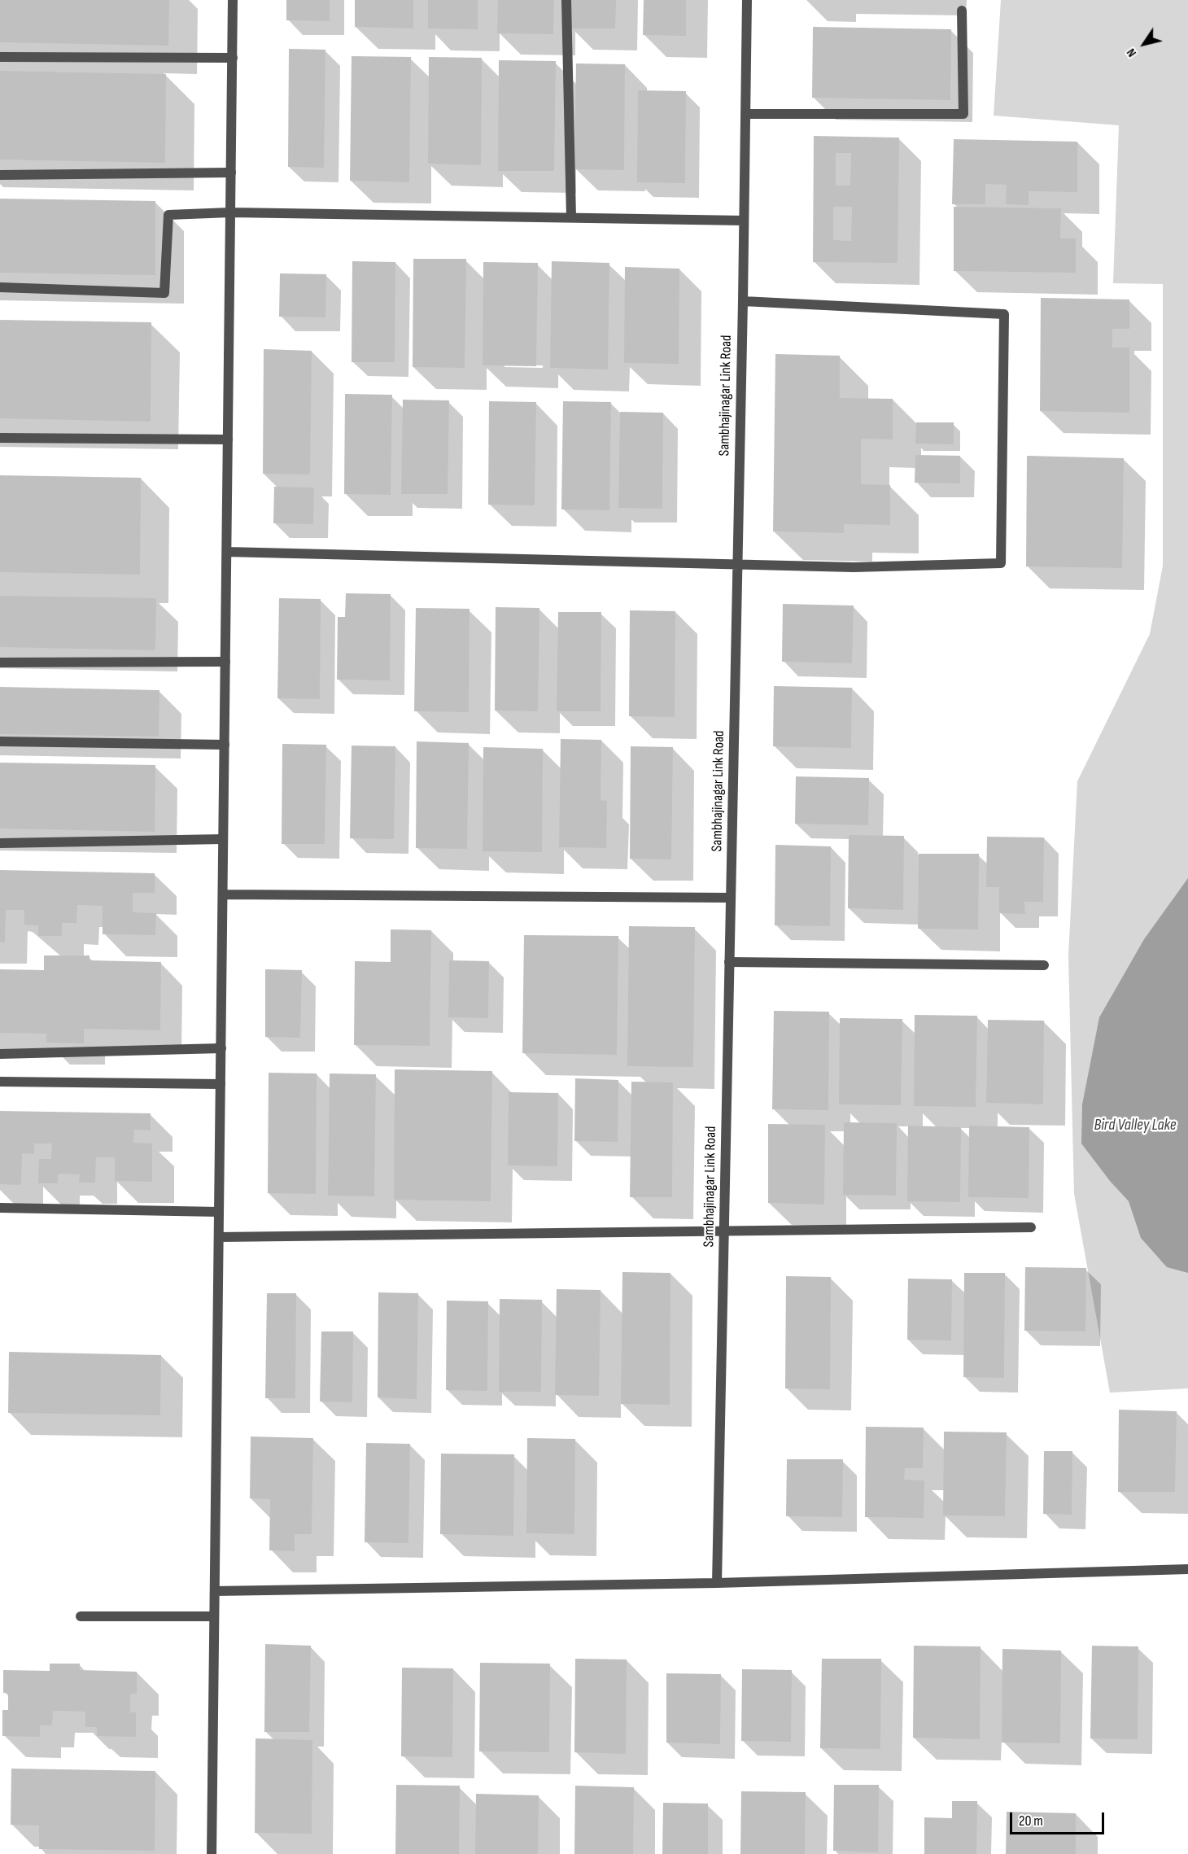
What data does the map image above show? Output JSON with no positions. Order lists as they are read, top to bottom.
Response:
{
  "streets": {
    "street": ["Sambhajinagar Link Road"]
  },
  "water": ["Bird Valley Lake"],
  "scale_bar": "20 m",
  "north": "bottom left"
}
